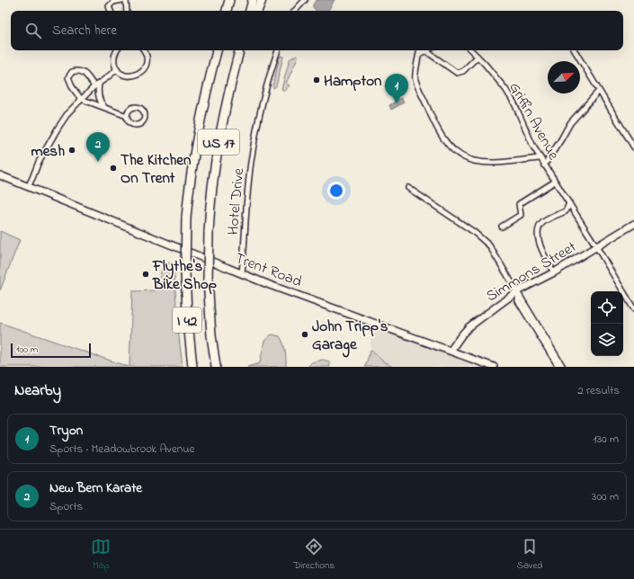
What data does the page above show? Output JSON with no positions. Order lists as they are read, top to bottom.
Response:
{
  "streets": {
    "highway": ["US 17", "I 42"],
    "street": [
      "Griffin Avenue",
      "Hotel Drive",
      "Trent Road",
      "Simmons Street"
    ]
  },
  "crossings": [
    ["Griffin Avenue", "Simmons Street"],
    ["Hotel Drive", "Trent Road"],
    ["Trent Road", "Simmons Street"]
  ],
  "places": [
    "Hampton",
    "mesh",
    "The Kitchen On Trent",
    "Flythe's Bike Shop",
    "John Tripp's Garage"
  ],
  "scale_bar": "100 m",
  "north": "top right",
  "page": {
    "search": "Search here",
    "pins": ["1", "2"],
    "scale": "100 m",
    "heading": ["Nearby", "2 results"],
    "list": [
      {
        "mark": "1",
        "name": "Tryon",
        "note": "Sports · Meadowbrook Avenue",
        "value": "130 m"
      },
      {
        "mark": "2",
        "name": "New Bern Karate",
        "note": "Sports",
        "value": "300 m"
      }
    ],
    "nav": ["Map", "Directions", "Saved"]
  }
}
